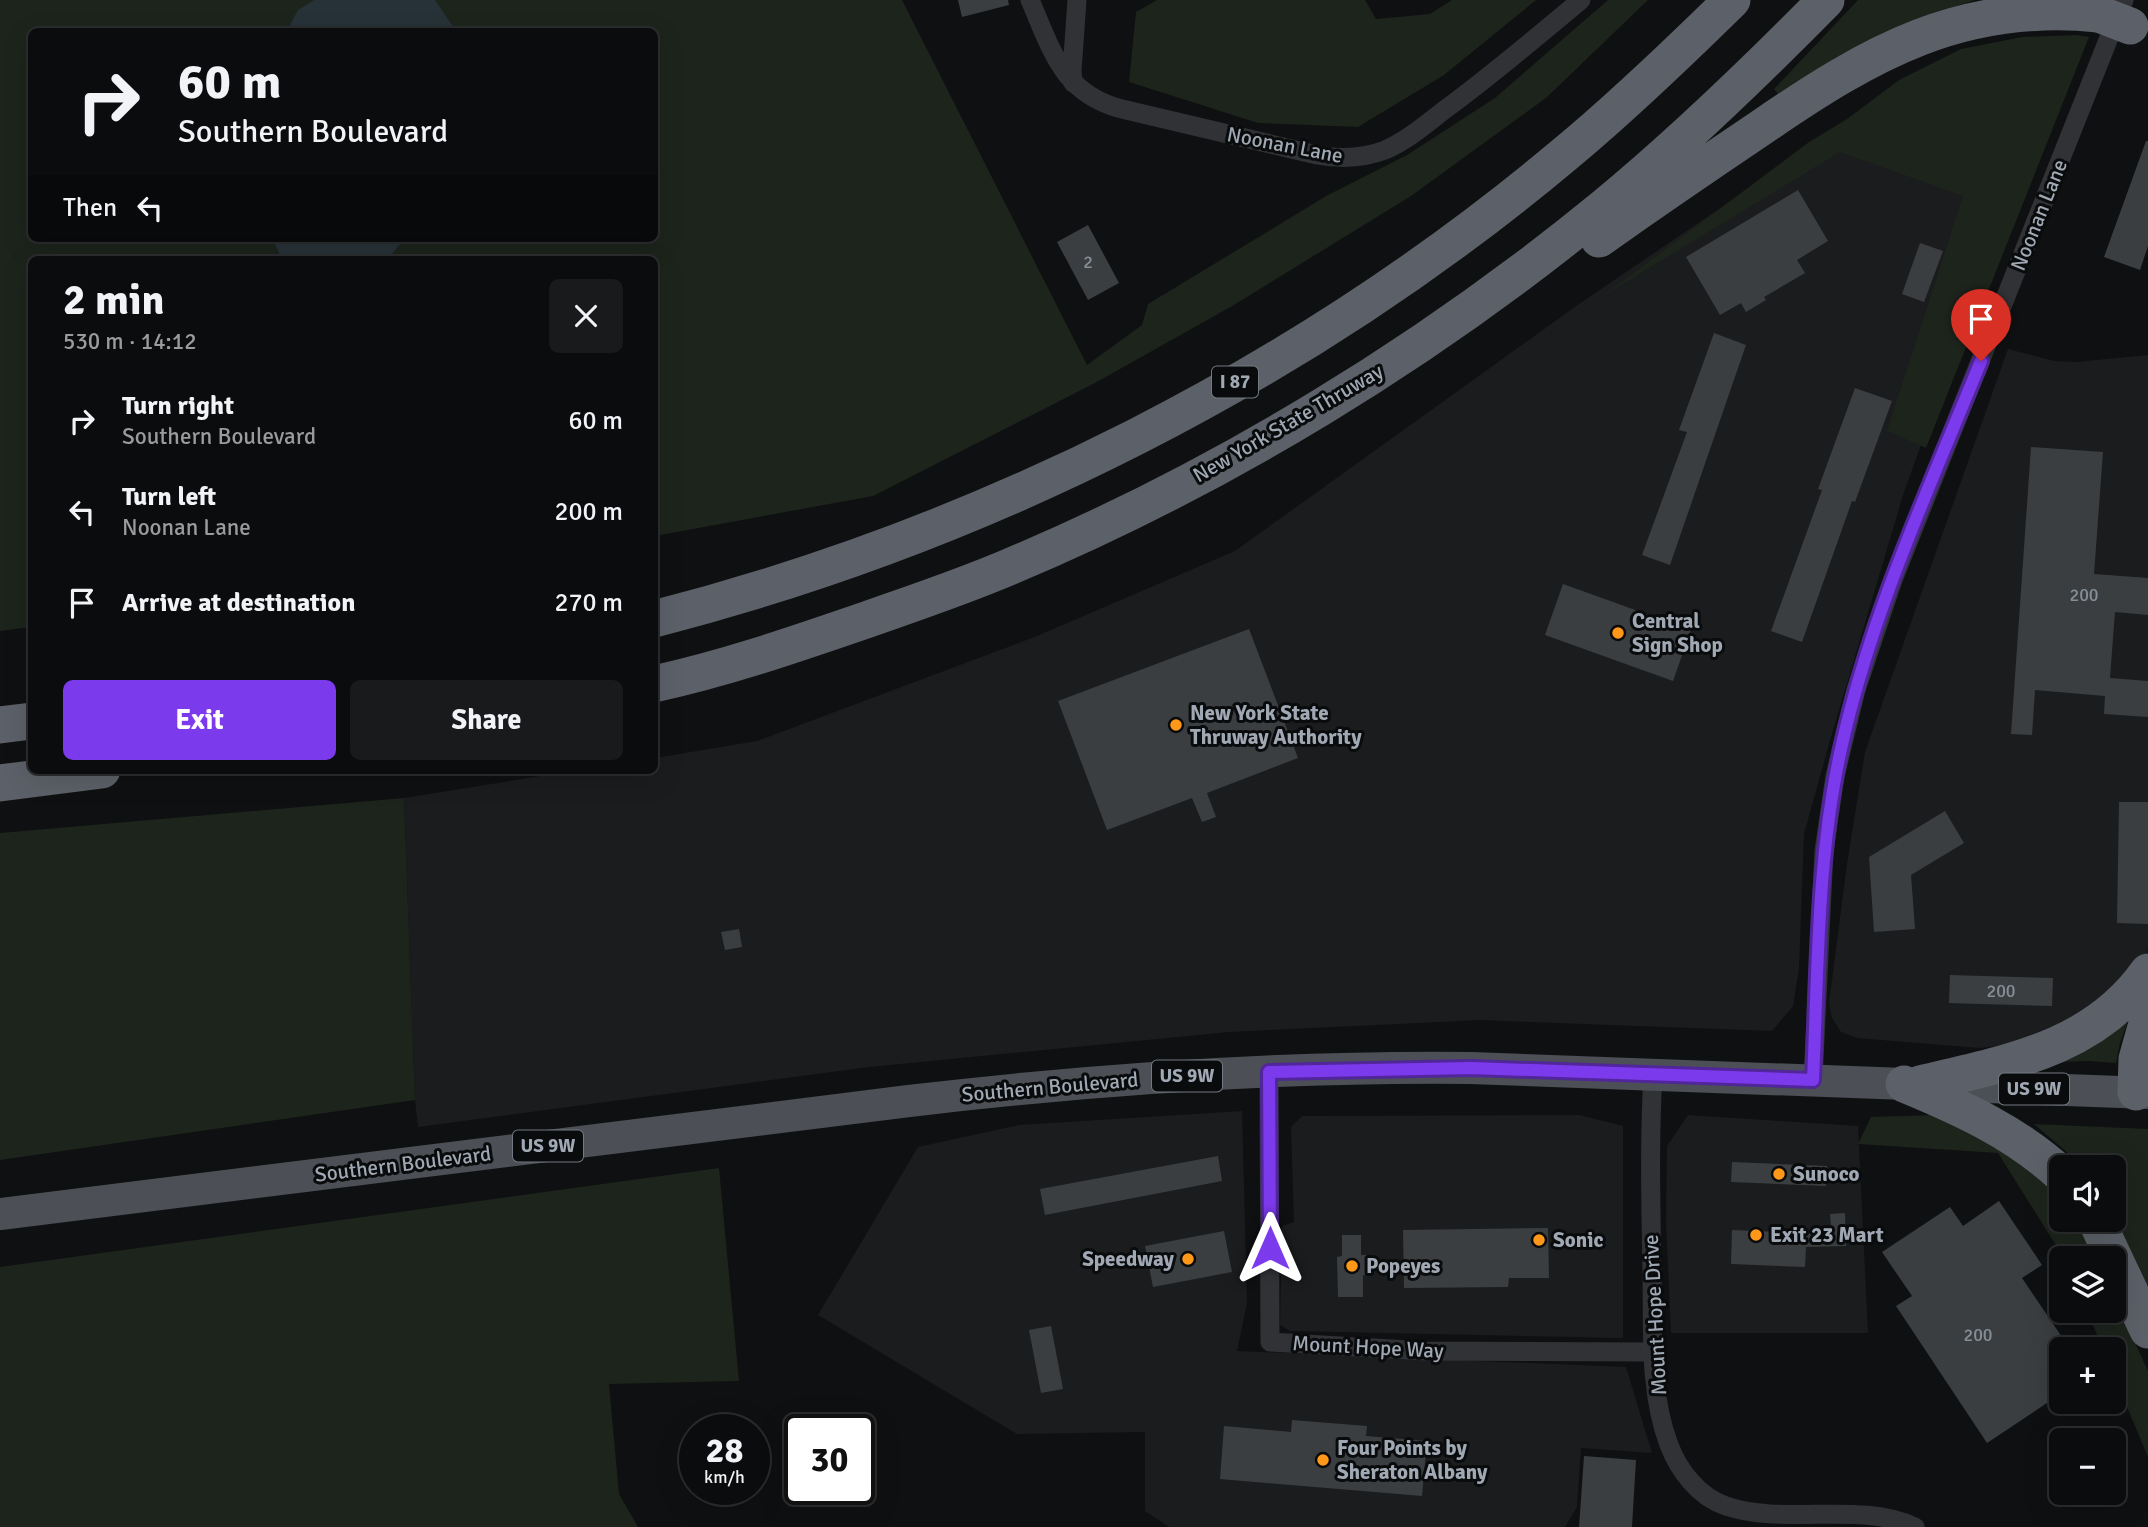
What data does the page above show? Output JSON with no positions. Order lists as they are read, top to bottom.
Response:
{
  "streets": {
    "highway": ["I 87", "New York State Thruway"],
    "main road": ["US 9W", "Southern Boulevard"],
    "street": ["Noonan Lane", "Mount Hope Drive", "Mount Hope Way"]
  },
  "crossings": [
    ["Noonan Lane", "Southern Boulevard"],
    ["Southern Boulevard", "Mount Hope Drive"],
    ["Southern Boulevard", "Mount Hope Way"],
    ["Mount Hope Drive", "Mount Hope Way"]
  ],
  "places": [
    "Central Sign Shop",
    "New York State Thruway Authority",
    "Sunoco",
    "Exit 23 Mart",
    "Sonic",
    "Speedway",
    "Popeyes",
    "Four Points by Sheraton Albany"
  ],
  "house_numbers": [
    "2",
    "200",
    "200",
    "200"
  ],
  "page": {
    "turn": ["60 m", "Southern Boulevard"],
    "then": "Then",
    "heading": ["2 min", "530 m · 14:12"],
    "list": [
      {
        "name": "Turn right",
        "note": "Southern Boulevard",
        "value": "60 m"
      },
      {
        "name": "Turn left",
        "note": "Noonan Lane",
        "value": "200 m"
      },
      {
        "name": "Arrive at destination",
        "value": "270 m"
      }
    ],
    "buttons": ["Exit", "Share"],
    "map_buttons": ["+", "−"],
    "speed": "28 km/h",
    "limit": "30"
  }
}
